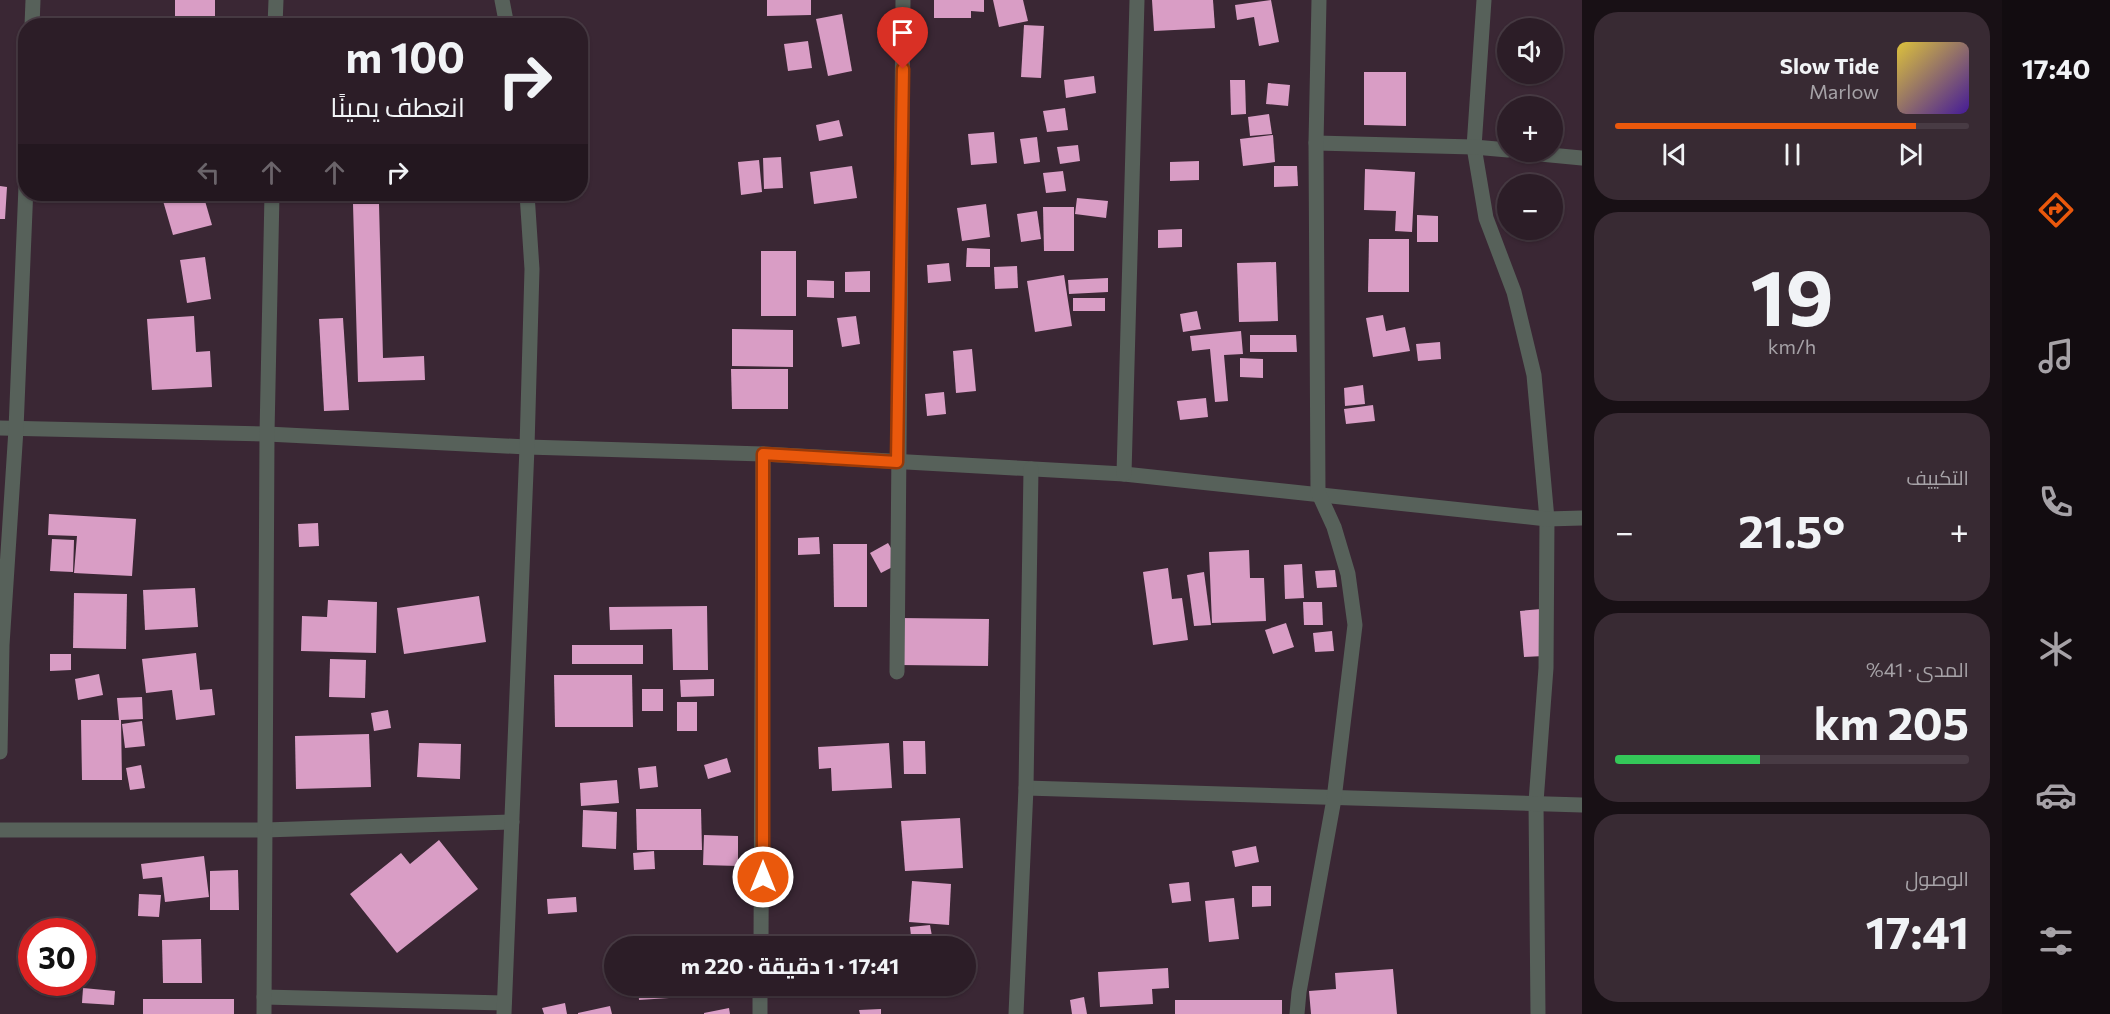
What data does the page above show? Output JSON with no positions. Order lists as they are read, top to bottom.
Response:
{
  "page": {
    "tabs": "17:40",
    "map_buttons": ["+", "−"],
    "turn": ["100 m", "انعطف يمينًا"],
    "song": ["Slow Tide", "Marlow"],
    "tile": [
      ["19", "km/h"],
      "التكييف",
      ["المدى · 41%", "205 km"],
      ["الوصول", "17:41"]
    ],
    "heat": ["−", "21.5°", "+"],
    "limit": "30",
    "trip": "17:41 · 1 دقيقة · 220 m"
  }
}
